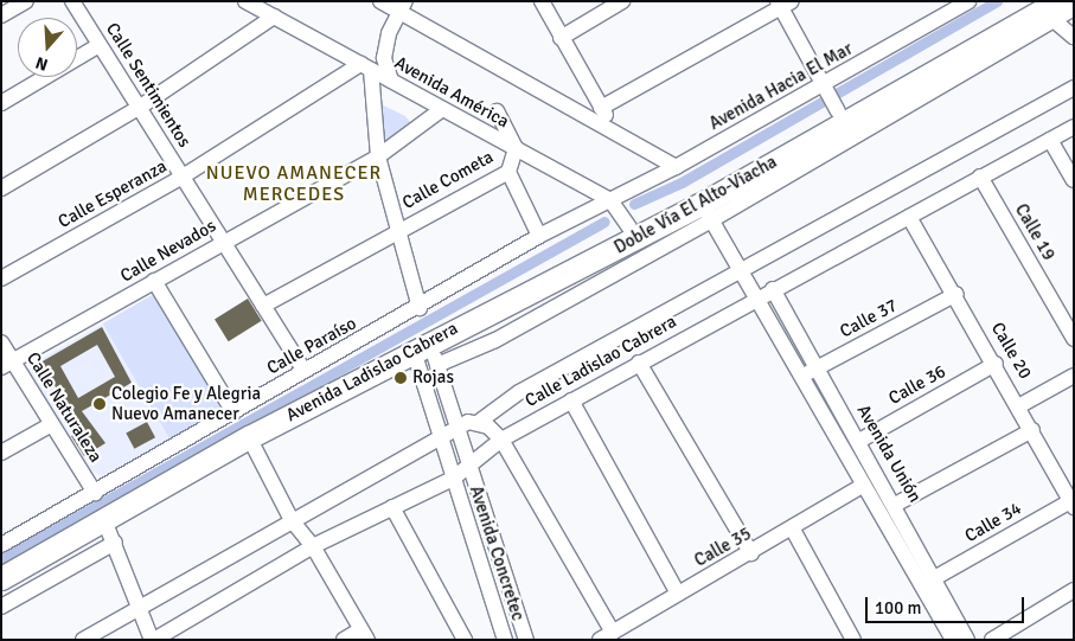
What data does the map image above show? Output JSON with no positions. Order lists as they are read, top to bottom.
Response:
{
  "streets": {
    "highway": ["Doble Vía El Alto-Viacha", "Avenida Ladislao Cabrera"],
    "street": [
      "Calle Sentimientos",
      "Avenida Hacia El Mar",
      "Avenida América",
      "Calle Cometa",
      "Calle Esperanza",
      "Calle 19",
      "Calle Nevados",
      "Calle 37",
      "Calle Paraíso",
      "Calle 20",
      "Calle Ladislao Cabrera",
      "Calle 36",
      "Calle Naturaleza",
      "Avenida Unión",
      "Calle 34",
      "Calle 35",
      "Avenida Concretec"
    ]
  },
  "crossings": [
    ["Calle Sentimientos", "Calle Cometa"],
    ["Calle Sentimientos", "Calle Esperanza"],
    ["Calle Sentimientos", "Calle Nevados"],
    ["Calle Sentimientos", "Calle Paraíso"],
    ["Avenida Hacia El Mar", "Avenida América"],
    ["Avenida Hacia El Mar", "Doble Vía El Alto-Viacha"],
    ["Avenida Hacia El Mar", "Calle Paraíso"],
    ["Avenida América", "Calle Cometa"],
    ["Avenida América", "Calle Esperanza"],
    ["Avenida América", "Doble Vía El Alto-Viacha"],
    ["Avenida América", "Calle Nevados"],
    ["Avenida América", "Calle Paraíso"],
    ["Doble Vía El Alto-Viacha", "Calle Paraíso"],
    ["Doble Vía El Alto-Viacha", "Avenida Ladislao Cabrera"],
    ["Calle 19", "Calle Ladislao Cabrera"],
    ["Calle Nevados", "Calle Naturaleza"],
    ["Calle 37", "Calle 20"],
    ["Calle 37", "Avenida Unión"],
    ["Calle Paraíso", "Calle Naturaleza"],
    ["Calle 20", "Calle Ladislao Cabrera"],
    ["Calle 20", "Calle 36"],
    ["Calle 20", "Calle 34"],
    ["Calle Ladislao Cabrera", "Avenida Unión"],
    ["Calle Ladislao Cabrera", "Avenida Concretec"],
    ["Avenida Ladislao Cabrera", "Avenida Concretec"],
    ["Calle 36", "Avenida Unión"],
    ["Avenida Unión", "Calle 34"]
  ],
  "districts": ["NUEVO AMANECER MERCEDES"],
  "places": ["Rojas", "Colegio Fe y Alegria Nuevo Amanecer"],
  "scale_bar": "100 m",
  "north": "bottom"
}
